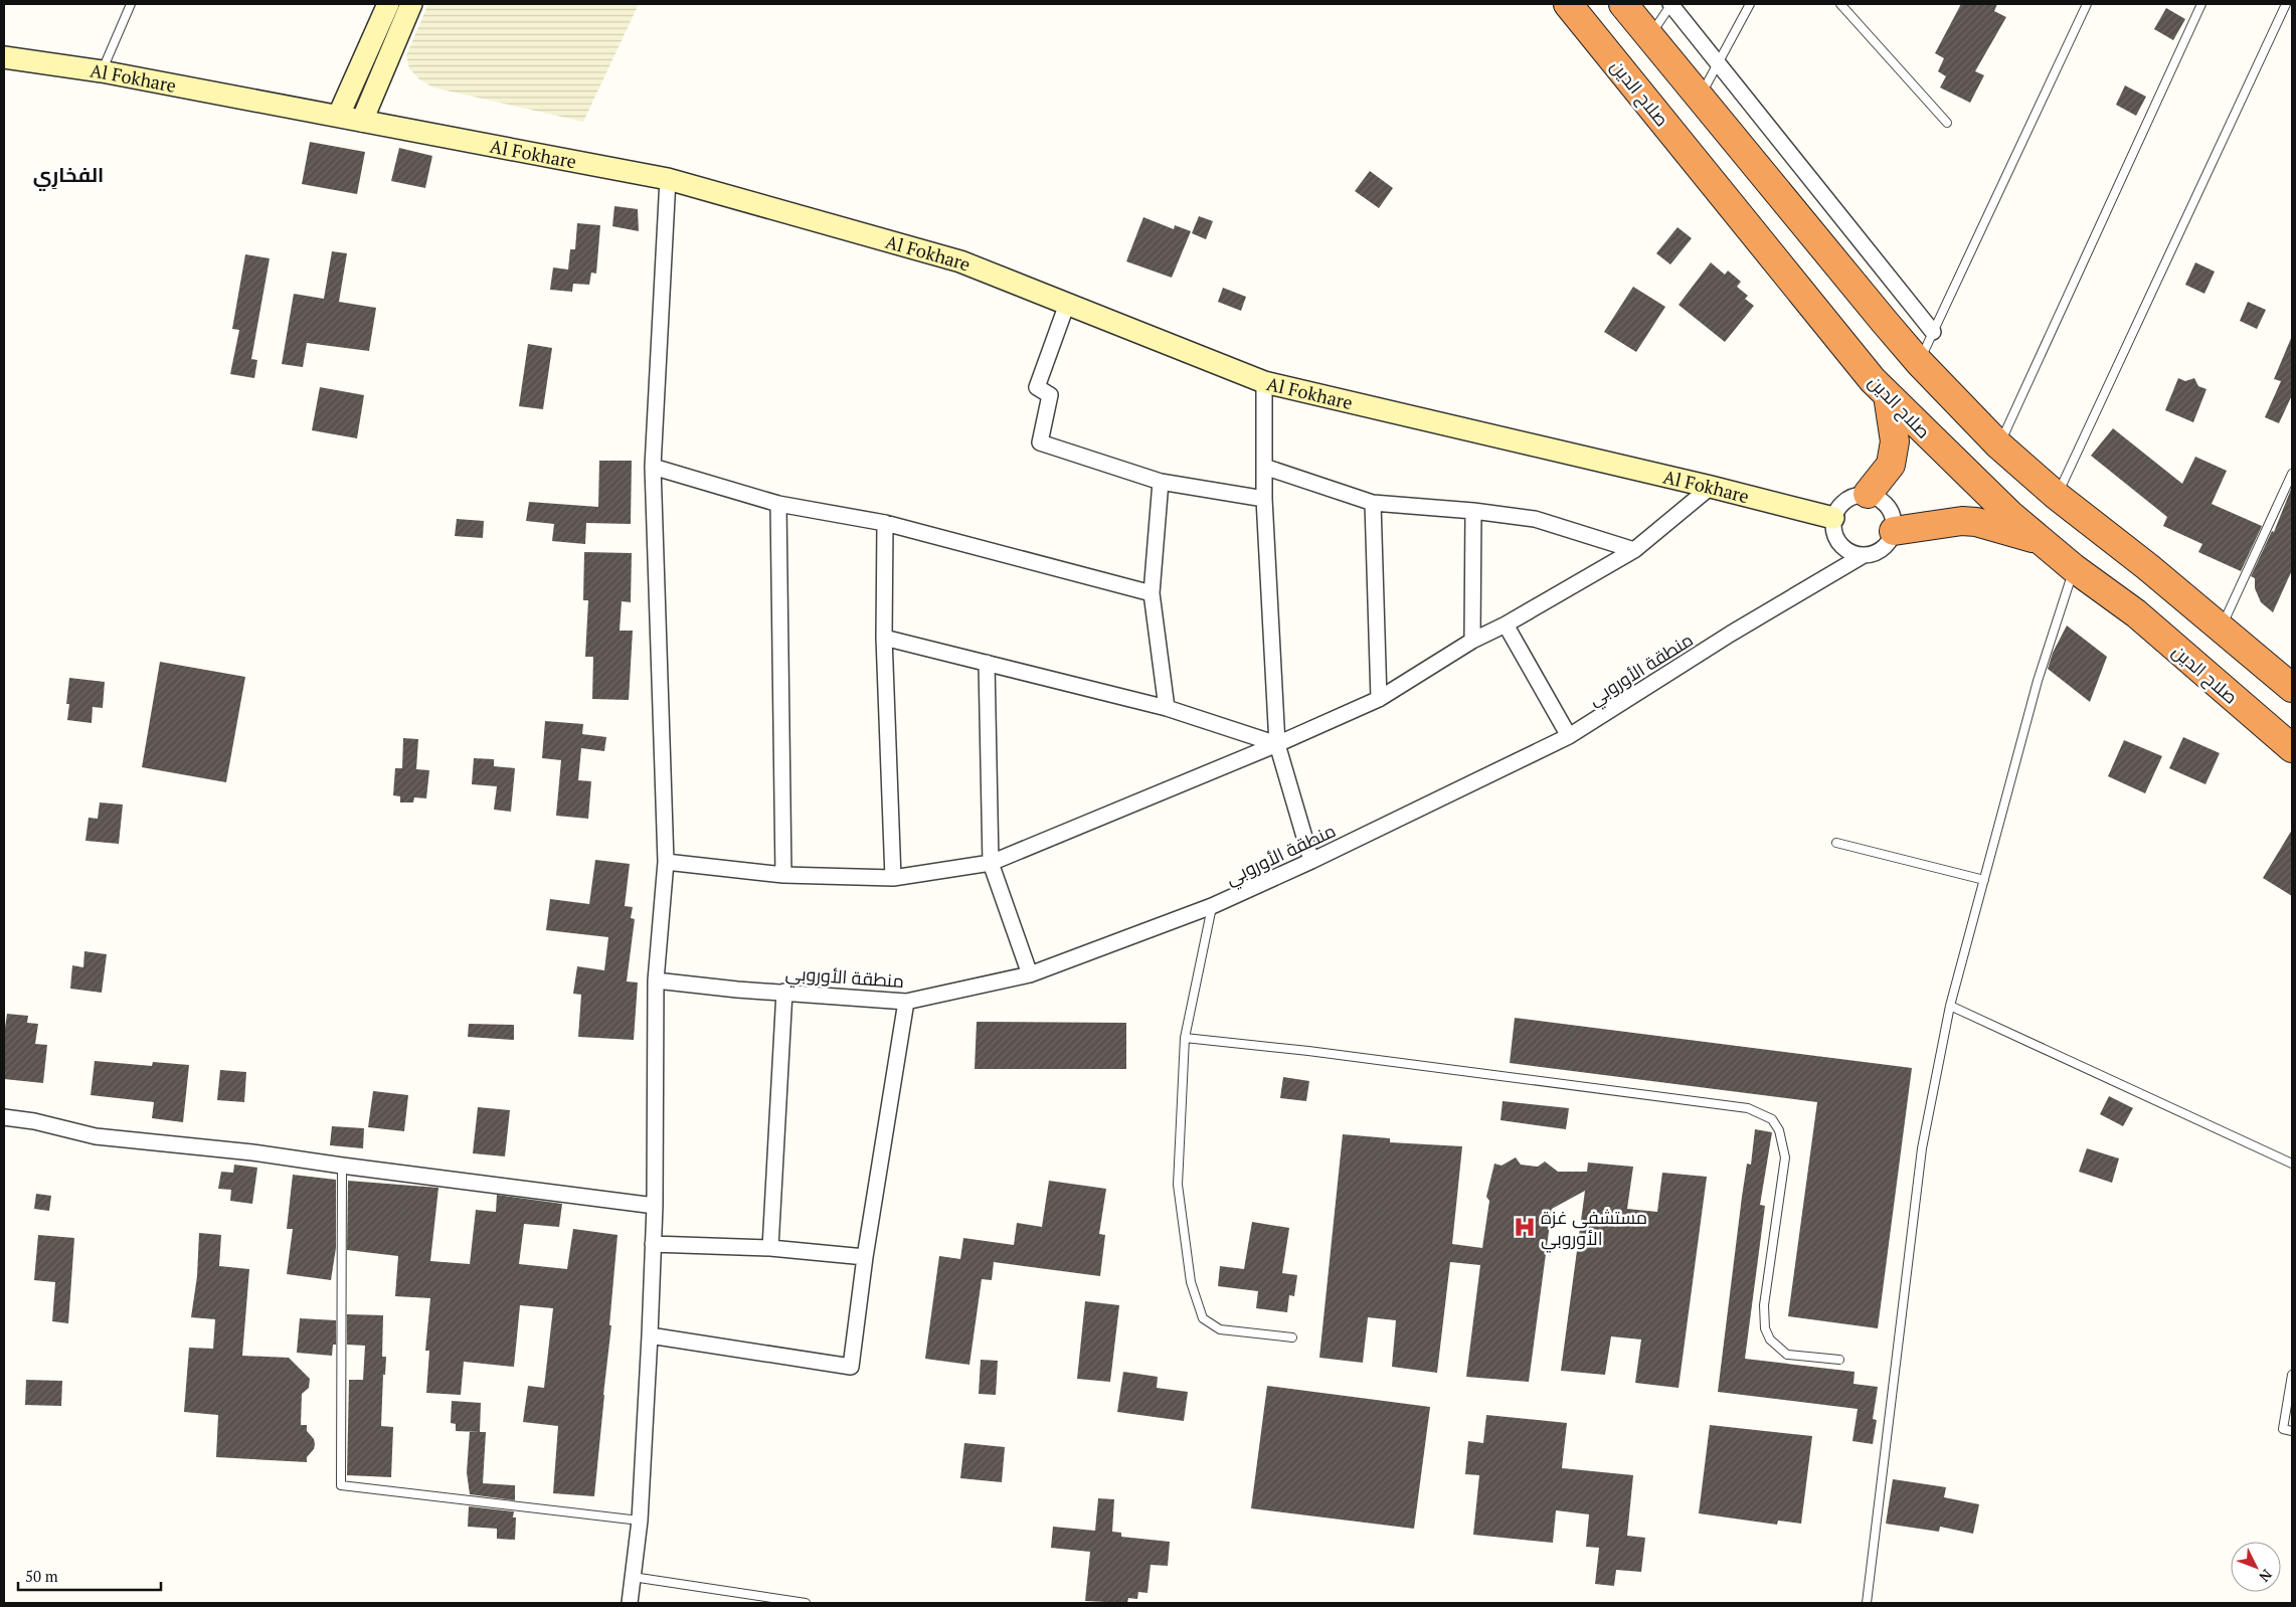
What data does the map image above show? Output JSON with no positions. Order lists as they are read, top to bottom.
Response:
{
  "streets": {
    "highway": ["صلاح الدين"],
    "street": ["Al Fokhare", "منطقة الأوروبي"]
  },
  "crossings": [
    ["Al Fokhare", "منطقة الأوروبي"]
  ],
  "districts": ["الفخارِي"],
  "places": {
    "hospital": ["مستشفى غزة الأوروبي"]
  },
  "scale_bar": "50 m",
  "north": "bottom right"
}
